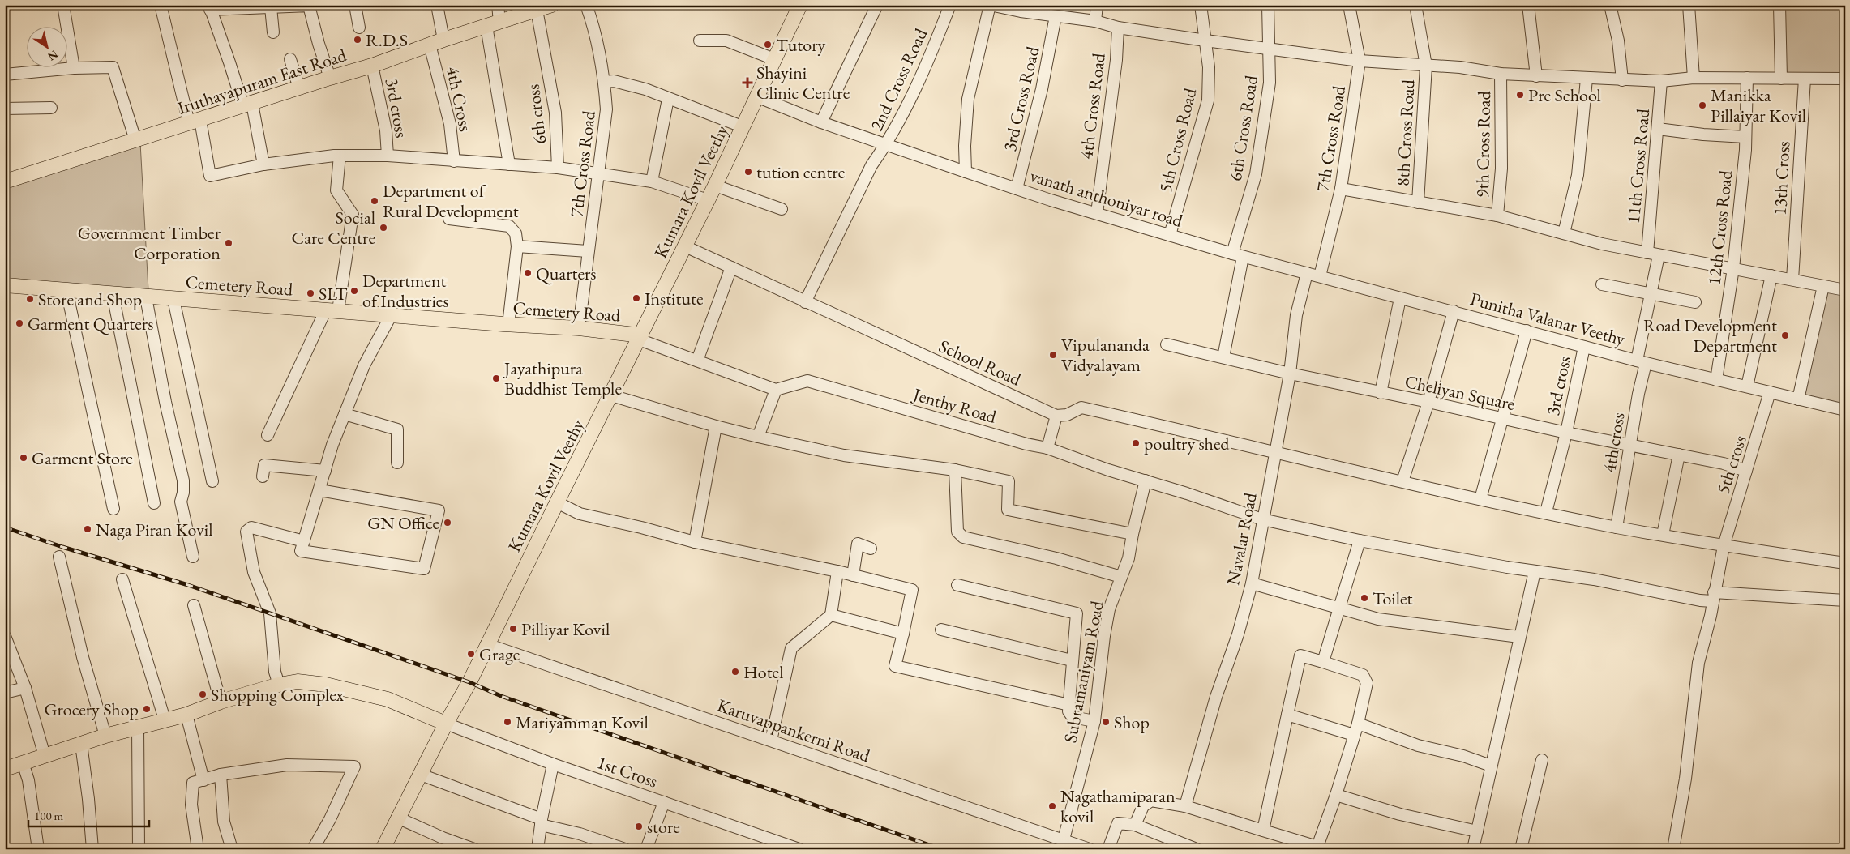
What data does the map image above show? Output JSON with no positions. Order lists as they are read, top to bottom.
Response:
{
  "streets": {
    "main road": ["Iruthayapuram East Road", "Kumara Kovil Veethy", "Cemetery Road"],
    "street": [
      "2nd Cross Road",
      "4th Cross",
      "3rd Cross Road",
      "4th Cross Road",
      "3rd cross",
      "6th cross",
      "6th Cross Road",
      "8th Cross Road",
      "7th Cross Road",
      "5th Cross Road",
      "9th Cross Road",
      "11th Cross Road",
      "13th Cross",
      "vanath anthoniyar road",
      "12th Cross Road",
      "Punitha Valanar Veethy",
      "School Road",
      "Cheliyan Square",
      "Jenthy Road",
      "4th cross",
      "5th cross",
      "Navalar Road",
      "Subramaniyam Road",
      "Karuvappankerni Road",
      "1st Cross"
    ]
  },
  "crossings": [
    ["2nd Cross Road", "vanath anthoniyar road"],
    ["2nd Cross Road", "School Road"],
    ["Iruthayapuram East Road", "4th Cross"],
    ["Iruthayapuram East Road", "3rd cross"],
    ["Iruthayapuram East Road", "6th cross"],
    ["3rd Cross Road", "vanath anthoniyar road"],
    ["4th Cross Road", "vanath anthoniyar road"],
    ["3rd cross", "Punitha Valanar Veethy"],
    ["3rd cross", "Cheliyan Square"],
    ["6th Cross Road", "vanath anthoniyar road"],
    ["6th Cross Road", "Cheliyan Square"],
    ["7th Cross Road", "vanath anthoniyar road"],
    ["7th Cross Road", "Cemetery Road"],
    ["5th Cross Road", "vanath anthoniyar road"],
    ["Kumara Kovil Veethy", "vanath anthoniyar road"],
    ["Kumara Kovil Veethy", "Cemetery Road"],
    ["Kumara Kovil Veethy", "School Road"],
    ["Kumara Kovil Veethy", "Karuvappankerni Road"],
    ["Kumara Kovil Veethy", "1st Cross"],
    ["vanath anthoniyar road", "Punitha Valanar Veethy"],
    ["vanath anthoniyar road", "Navalar Road"],
    ["12th Cross Road", "Punitha Valanar Veethy"],
    ["Punitha Valanar Veethy", "4th cross"],
    ["Punitha Valanar Veethy", "5th cross"],
    ["Cheliyan Square", "4th cross"],
    ["Cheliyan Square", "5th cross"],
    ["Cheliyan Square", "Navalar Road"],
    ["Jenthy Road", "5th cross"],
    ["Jenthy Road", "Navalar Road"],
    ["Jenthy Road", "Subramaniyam Road"],
    ["Subramaniyam Road", "Karuvappankerni Road"]
  ],
  "places": {
    "other": [
      "R.D.S",
      "Tutory",
      "Pre School",
      "Manikka Pillaiyar Kovil",
      "tution centre",
      "Department of Rural Development",
      "Social Care Centre",
      "Government Timber Corporation",
      "Quarters",
      "Department of Industries",
      "SLT",
      "Institute",
      "Store and Shop",
      "Garment Quarters",
      "Road Development Department",
      "Vipulananda Vidyalayam",
      "Jayathipura Buddhist Temple",
      "poultry shed",
      "Garment Store",
      "GN Office",
      "Naga Piran Kovil",
      "Toilet",
      "Pilliyar Kovil",
      "Grage",
      "Hotel",
      "Shopping Complex",
      "Grocery Shop",
      "Mariyamman Kovil",
      "Shop",
      "Nagathamiparan kovil",
      "store"
    ],
    "health": ["Shayini Clinic Centre"]
  },
  "scale_bar": "100 m",
  "north": "bottom right"
}
